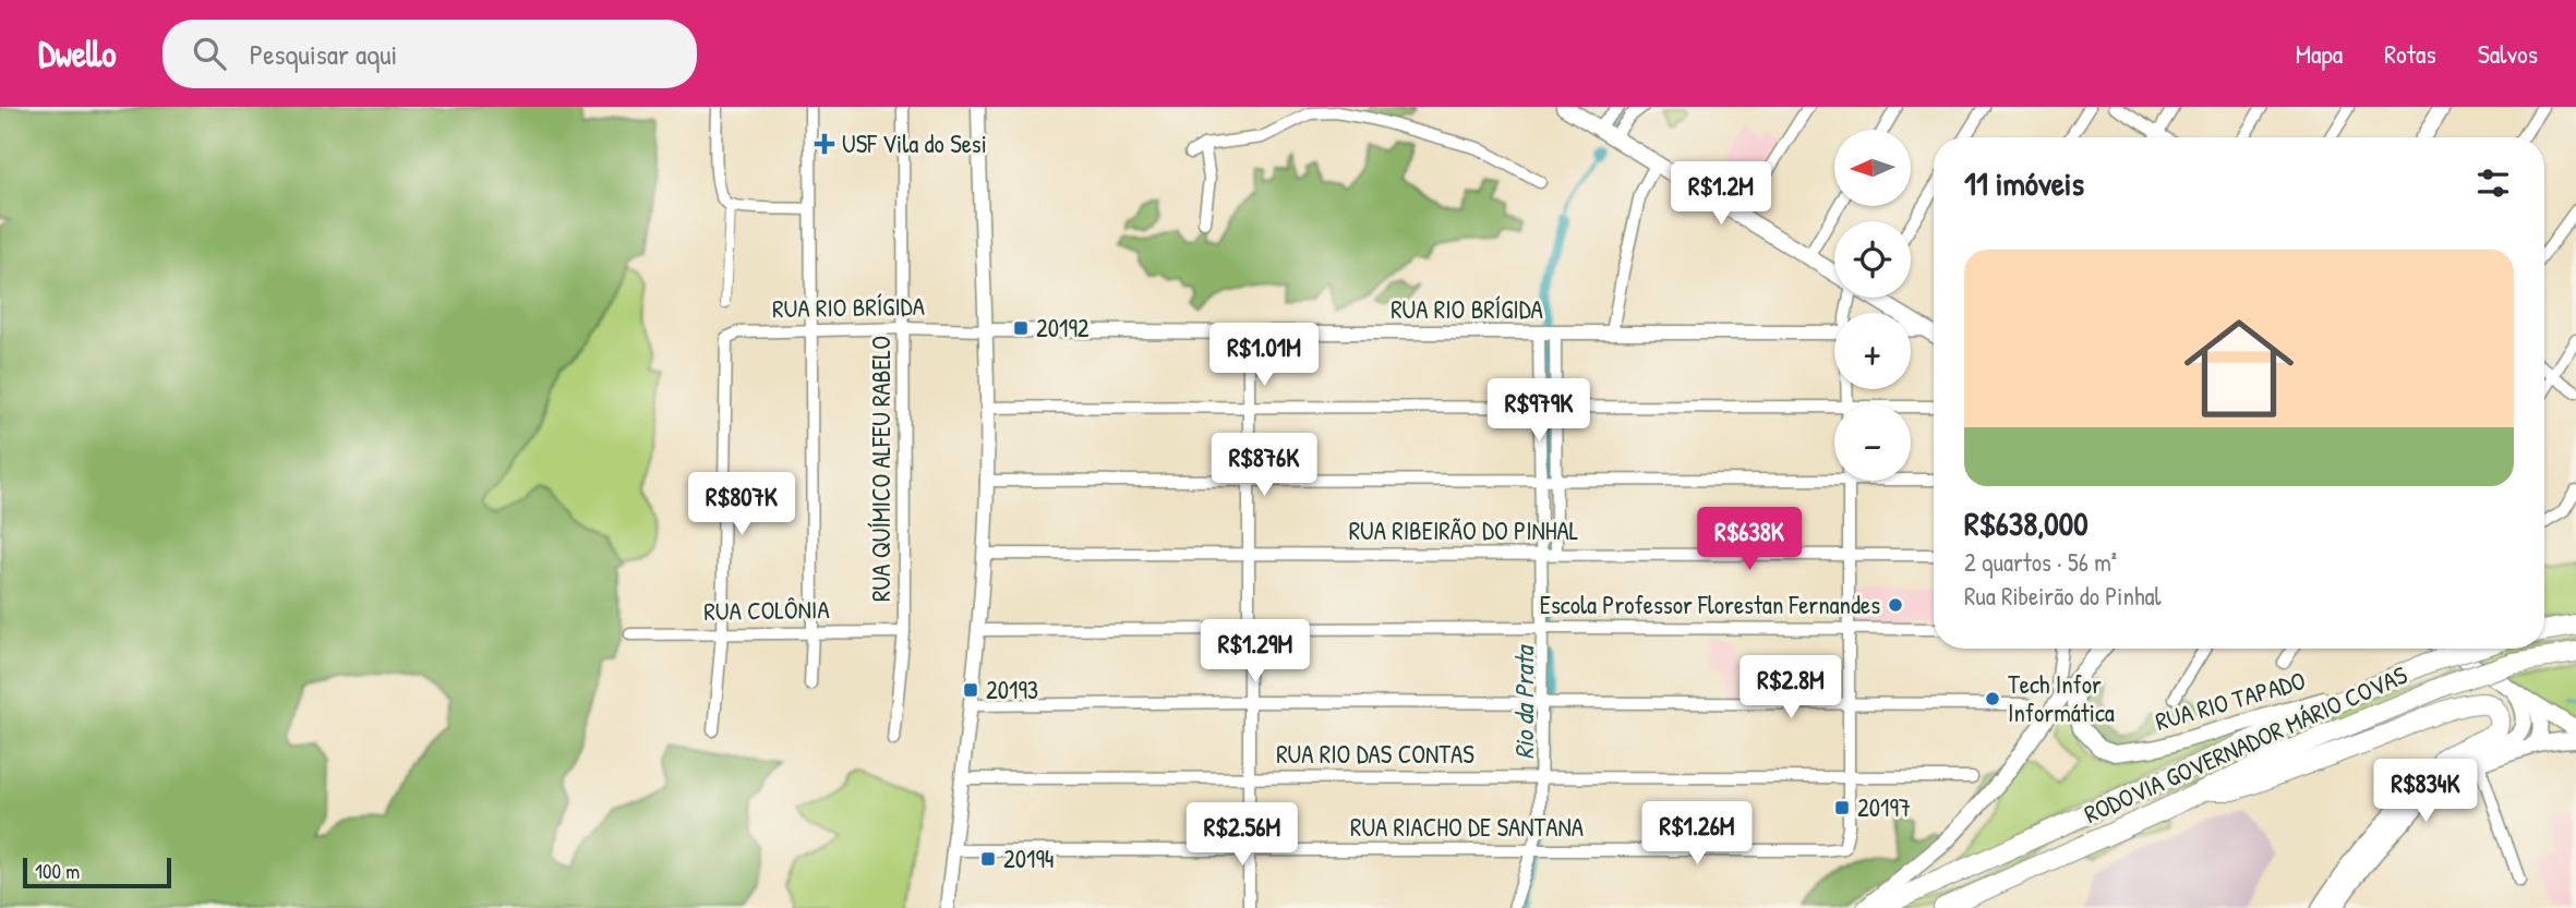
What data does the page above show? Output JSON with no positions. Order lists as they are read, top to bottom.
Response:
{
  "streets": {
    "highway": ["RODOVIA GOVERNADOR MÁRIO COVAS"],
    "main road": ["RUA RIO TAPADO"],
    "street": [
      "RUA RIO BRÍGIDA",
      "RUA QUÍMICO ALFEU RABELO",
      "RUA RIBEIRÃO DO PINHAL",
      "RUA COLÔNIA",
      "RUA RIO DAS CONTAS",
      "RUA RIACHO DE SANTANA"
    ]
  },
  "crossings": [
    ["RUA RIO BRÍGIDA", "RUA QUÍMICO ALFEU RABELO"],
    ["RUA RIO BRÍGIDA", "RUA COLÔNIA"],
    ["RUA QUÍMICO ALFEU RABELO", "RUA COLÔNIA"],
    ["RUA RIO TAPADO", "RODOVIA GOVERNADOR MÁRIO COVAS"],
    ["RUA RIO DAS CONTAS", "RUA RIACHO DE SANTANA"]
  ],
  "water": ["Rio da Prata"],
  "places": {
    "health": ["USF Vila do Sesi"],
    "transit": [
      "20192",
      "20193",
      "20197",
      "20194"
    ],
    "other": ["Escola Professor Florestan Fernandes", "Tech Infor Informática"]
  },
  "scale_bar": "100 m",
  "north": "left",
  "page": {
    "header": "Dwello",
    "search": "Pesquisar aqui",
    "nav": ["Mapa", "Rotas", "Salvos"],
    "map_buttons": ["+", "−"],
    "heading": "11 imóveis",
    "price": [
      "R$1.2M",
      "R$1.01M",
      "R$979K",
      "R$876K",
      "R$807K",
      "R$638K",
      "R$1.29M",
      "R$2.8M",
      "R$834K",
      "R$1.26M",
      "R$2.56M"
    ],
    "list": [
      {
        "name": "R$638,000",
        "note": "2 quartos · 56 m² · Rua Ribeirão do Pinhal"
      }
    ],
    "scale": "100 m"
  }
}
